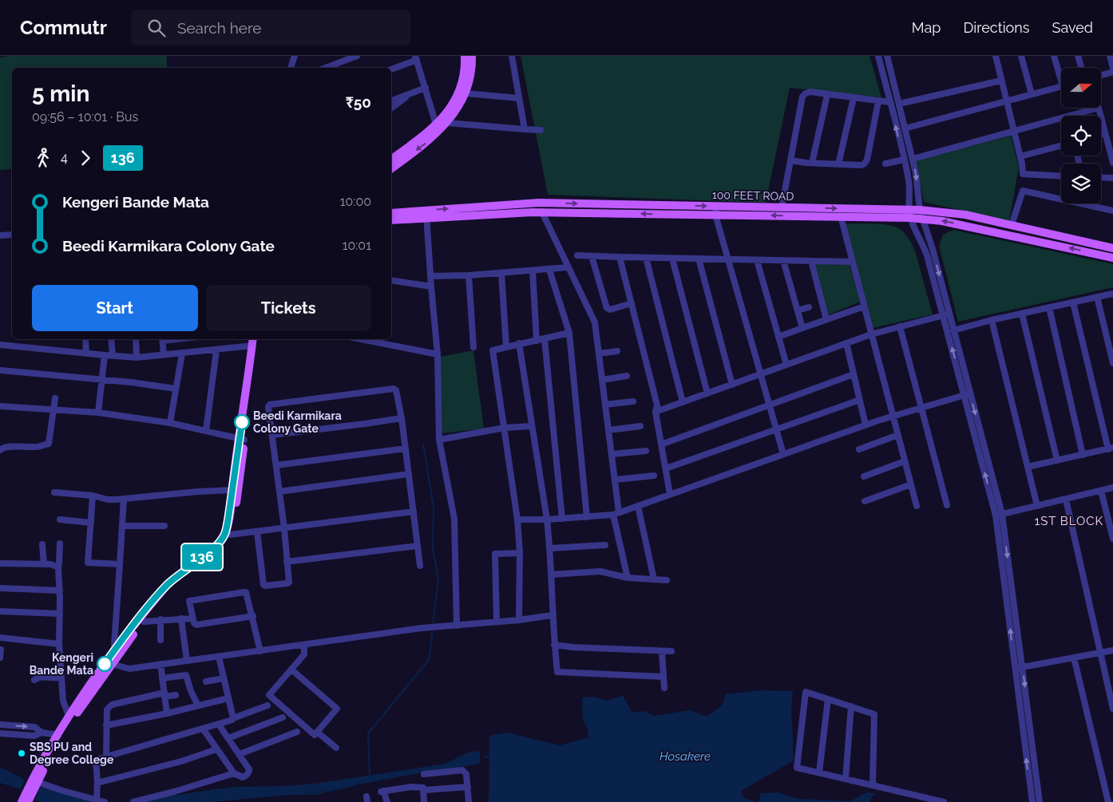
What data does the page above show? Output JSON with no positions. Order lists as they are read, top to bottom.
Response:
{
  "streets": {
    "main road": ["100 FEET ROAD"]
  },
  "districts": ["1ST BLOCK"],
  "water": ["Hosakere"],
  "places": ["Beedi Karmikara Colony Gate", "Kengeri Bande Mata", "SBS PU and Degree College"],
  "lines": ["bus line 136"],
  "north": "right",
  "page": {
    "header": "Commutr",
    "search": "Search here",
    "nav": ["Map", "Directions", "Saved"],
    "on_map": "136",
    "heading": ["5 min", "09:56 – 10:01 · Bus", "₹50"],
    "legs": ["4", "136"],
    "list": [
      {
        "name": "Kengeri Bande Mata",
        "value": "10:00"
      },
      {
        "name": "Beedi Karmikara Colony Gate",
        "value": "10:01"
      }
    ],
    "buttons": ["Start", "Tickets"]
  }
}
